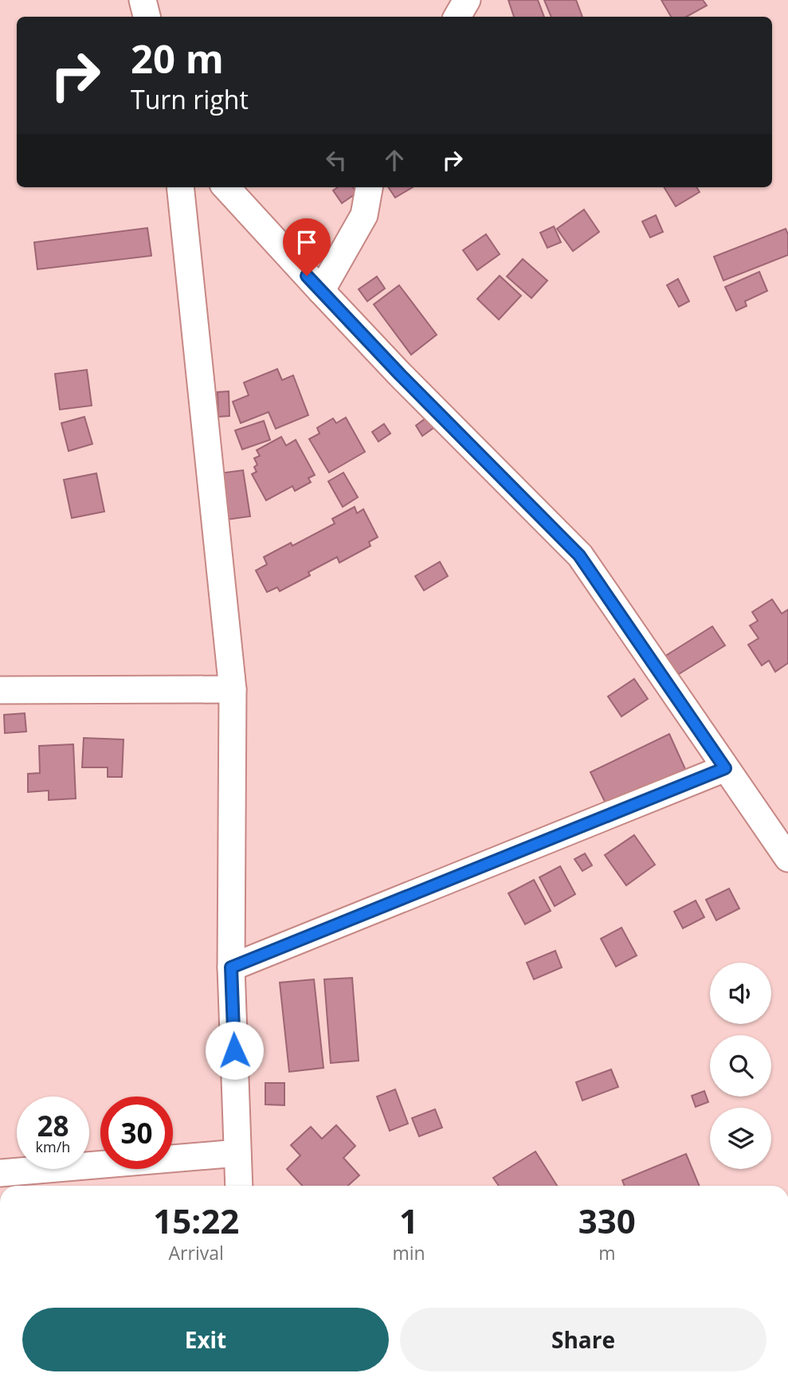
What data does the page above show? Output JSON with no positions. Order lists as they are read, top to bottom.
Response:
{
  "page": {
    "turn": ["20 m", "Turn right"],
    "speed": "28 km/h",
    "limit": "30",
    "eta": [
      "15:22",
      "Arrival",
      "1",
      "min",
      "330",
      "m"
    ],
    "buttons": ["Exit", "Share"]
  }
}
